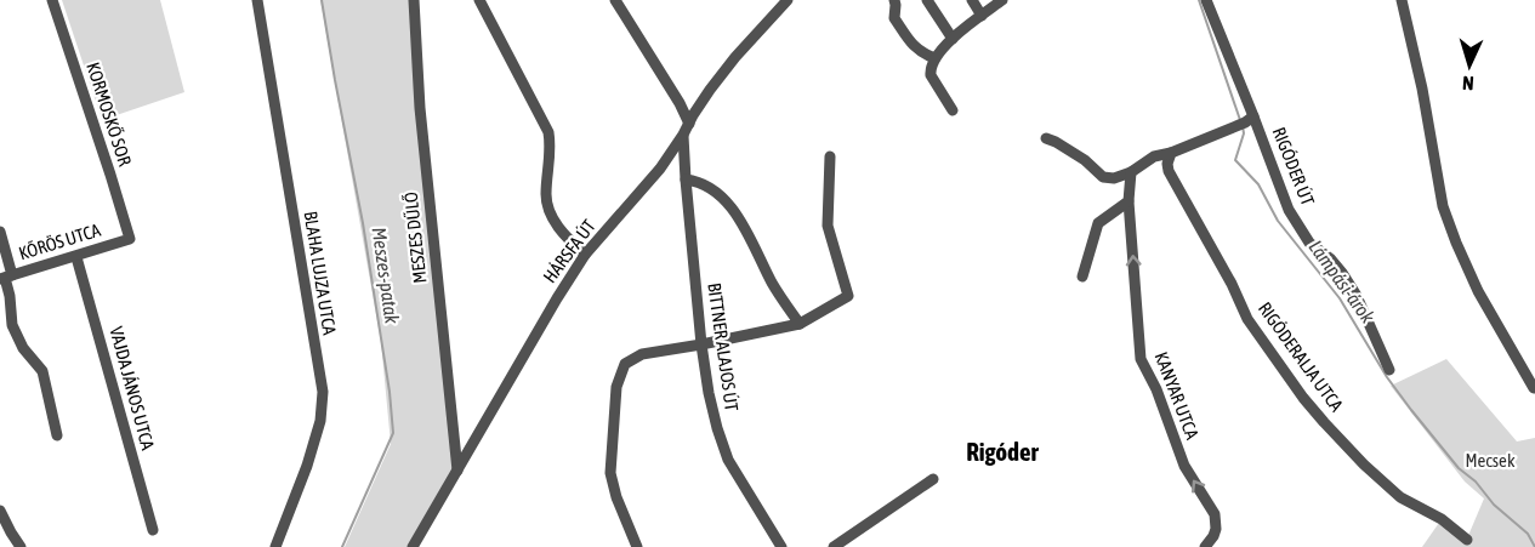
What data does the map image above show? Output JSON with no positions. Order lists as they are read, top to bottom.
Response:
{
  "streets": {
    "street": [
      "KORMOSKŐ SOR",
      "RIGÓDER ÚT",
      "MESZES DŰLŐ",
      "KŐRÖS UTCA",
      "HÁRSFA ÚT",
      "BLAHA LUJZA UTCA",
      "BITTNER ALAJOS ÚT",
      "RIGÓDERALJA UTCA",
      "VAJDA JÁNOS UTCA",
      "KANYAR UTCA"
    ]
  },
  "crossings": [
    ["KORMOSKŐ SOR", "KŐRÖS UTCA"],
    ["MESZES DŰLŐ", "HÁRSFA ÚT"],
    ["KŐRÖS UTCA", "VAJDA JÁNOS UTCA"],
    ["HÁRSFA ÚT", "BITTNER ALAJOS ÚT"]
  ],
  "one_way": ["KANYAR UTCA"],
  "districts": ["Rigóder"],
  "water": ["Meszes-patak", "Lámpási-árok"],
  "parks": ["Mecsek"],
  "north": "bottom"
}
